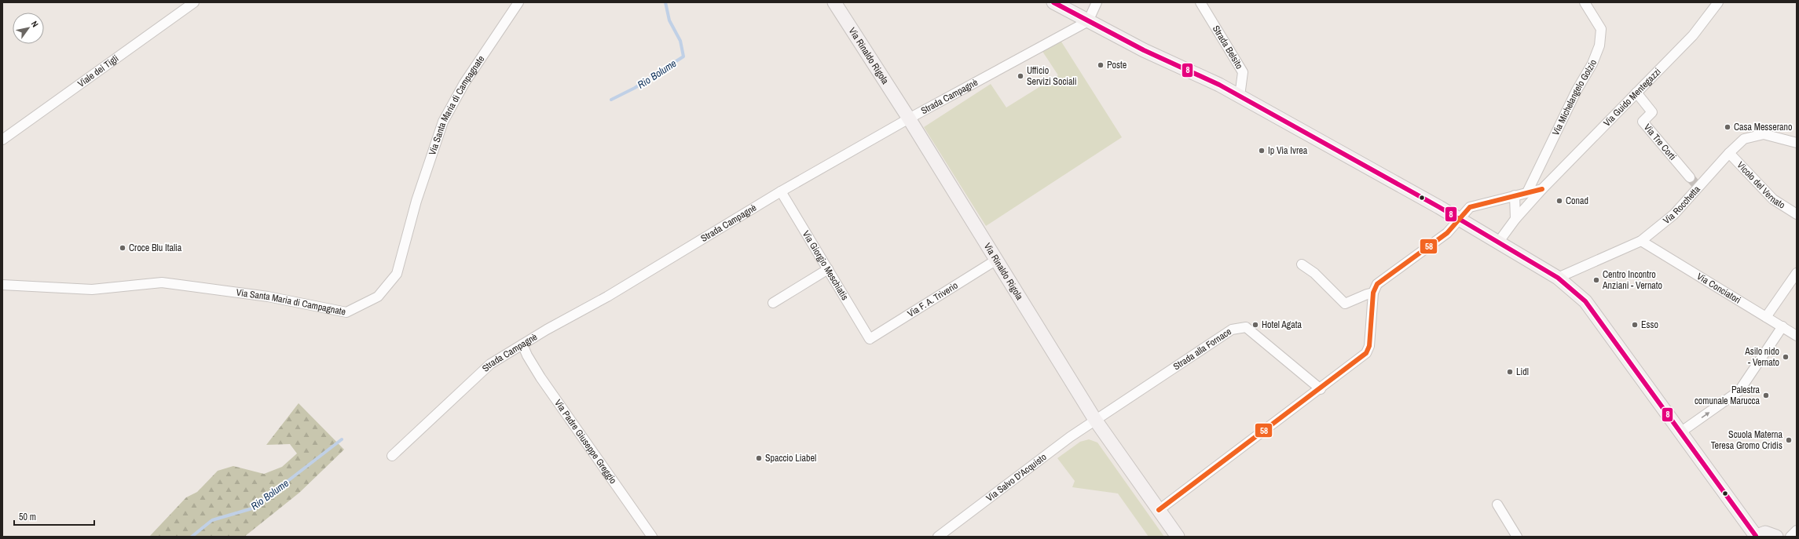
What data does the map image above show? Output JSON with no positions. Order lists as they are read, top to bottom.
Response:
{
  "streets": {
    "main road": ["Via Rinaldo Rigola"],
    "street": [
      "Strada Belsito",
      "Viale dei Tigli",
      "Strada Campagnè",
      "Via Michelangelo Golzio",
      "Via Guido Mentegazzi",
      "Via Santa Maria di Campagnate",
      "Via Tre Corti",
      "Vicolo del Vernato",
      "Via Rocchetta",
      "Via Giorgio Meschiatis",
      "Via Conciatori",
      "Via F. A. Triverio",
      "Strada alla Fornace",
      "Via Padre Giuseppe Greggio",
      "Via Salvo D'Acquisto"
    ]
  },
  "crossings": [
    ["Via Rinaldo Rigola", "Strada Campagnè"],
    ["Via Rinaldo Rigola", "Via F. A. Triverio"],
    ["Via Rinaldo Rigola", "Strada alla Fornace"],
    ["Via Rinaldo Rigola", "Via Salvo D'Acquisto"],
    ["Strada Campagnè", "Via Giorgio Meschiatis"],
    ["Strada Campagnè", "Via Padre Giuseppe Greggio"],
    ["Via Guido Mentegazzi", "Via Tre Corti"],
    ["Via Tre Corti", "Via Rocchetta"],
    ["Vicolo del Vernato", "Via Rocchetta"],
    ["Via Rocchetta", "Via Conciatori"],
    ["Via Giorgio Meschiatis", "Via F. A. Triverio"],
    ["Strada alla Fornace", "Via Salvo D'Acquisto"]
  ],
  "water": ["Rio Bolume"],
  "places": [
    "Poste",
    "Ufficio Servizi Sociali",
    "Casa Messerano",
    "Ip Via Ivrea",
    "Conad",
    "Croce Blu Italia",
    "Centro Incontro Anziani - Vernato",
    "Hotel Agata",
    "Esso",
    "Asilo nido - Vernato",
    "Lidl",
    "Palestra comunale Marucca",
    "Scuola Materna Teresa Gromo Cridis",
    "Spaccio Liabel"
  ],
  "lines": ["transit line 8", "transit line 58"],
  "scale_bar": "50 m",
  "north": "top right"
}
